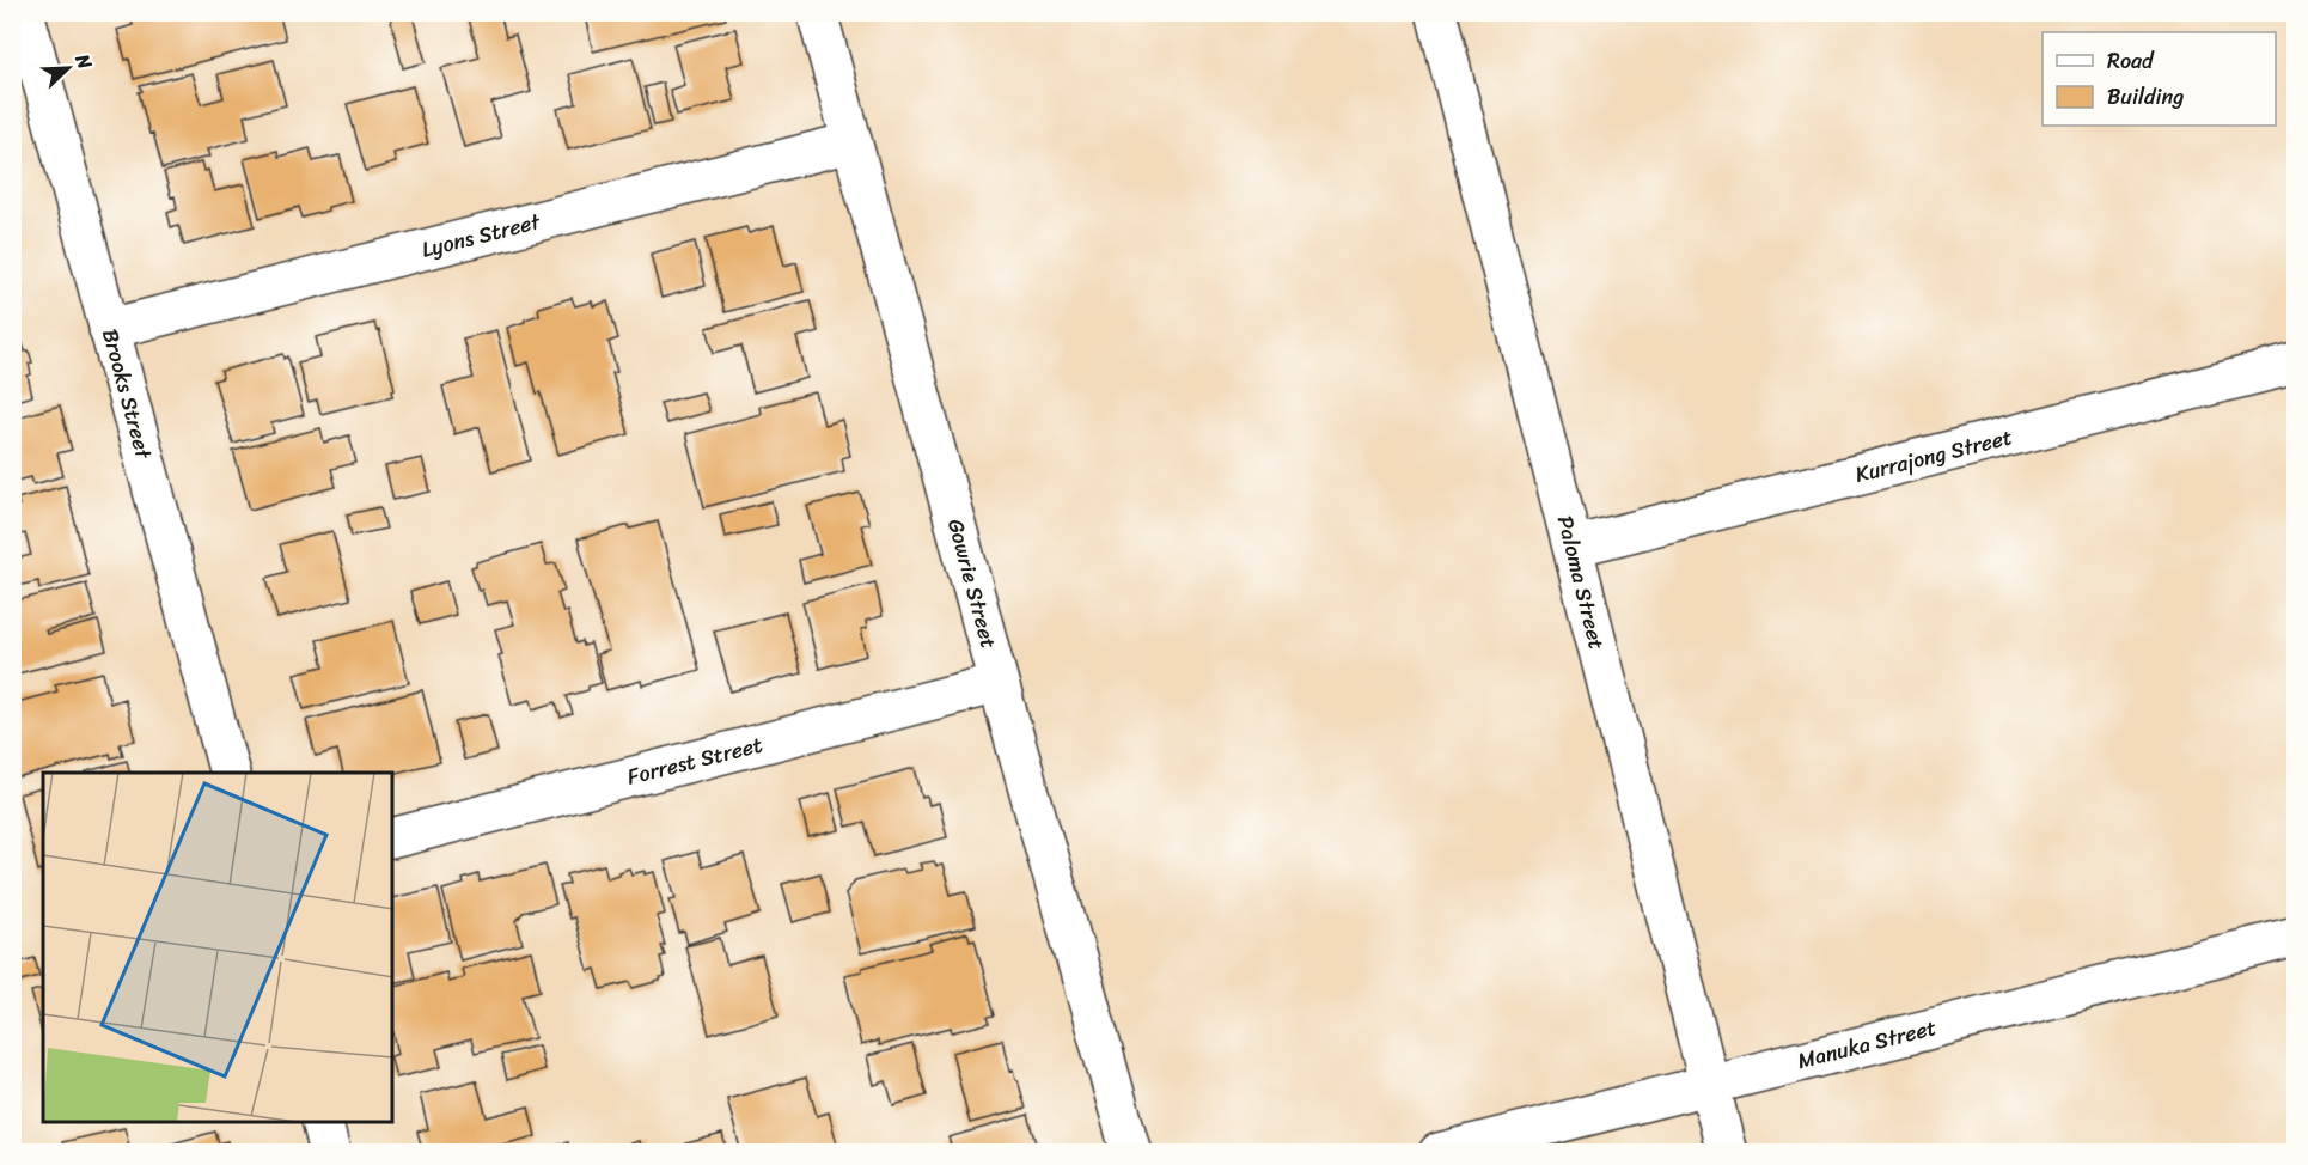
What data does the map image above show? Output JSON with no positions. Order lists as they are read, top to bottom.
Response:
{
  "streets": {
    "street": [
      "Lyons Street",
      "Brooks Street",
      "Kurrajong Street",
      "Paloma Street",
      "Gowrie Street",
      "Forrest Street",
      "Manuka Street"
    ]
  },
  "crossings": [
    ["Lyons Street", "Brooks Street"],
    ["Lyons Street", "Gowrie Street"],
    ["Kurrajong Street", "Paloma Street"],
    ["Paloma Street", "Manuka Street"],
    ["Gowrie Street", "Forrest Street"]
  ],
  "legend": ["Road", "Building"],
  "north": "top right"
}
